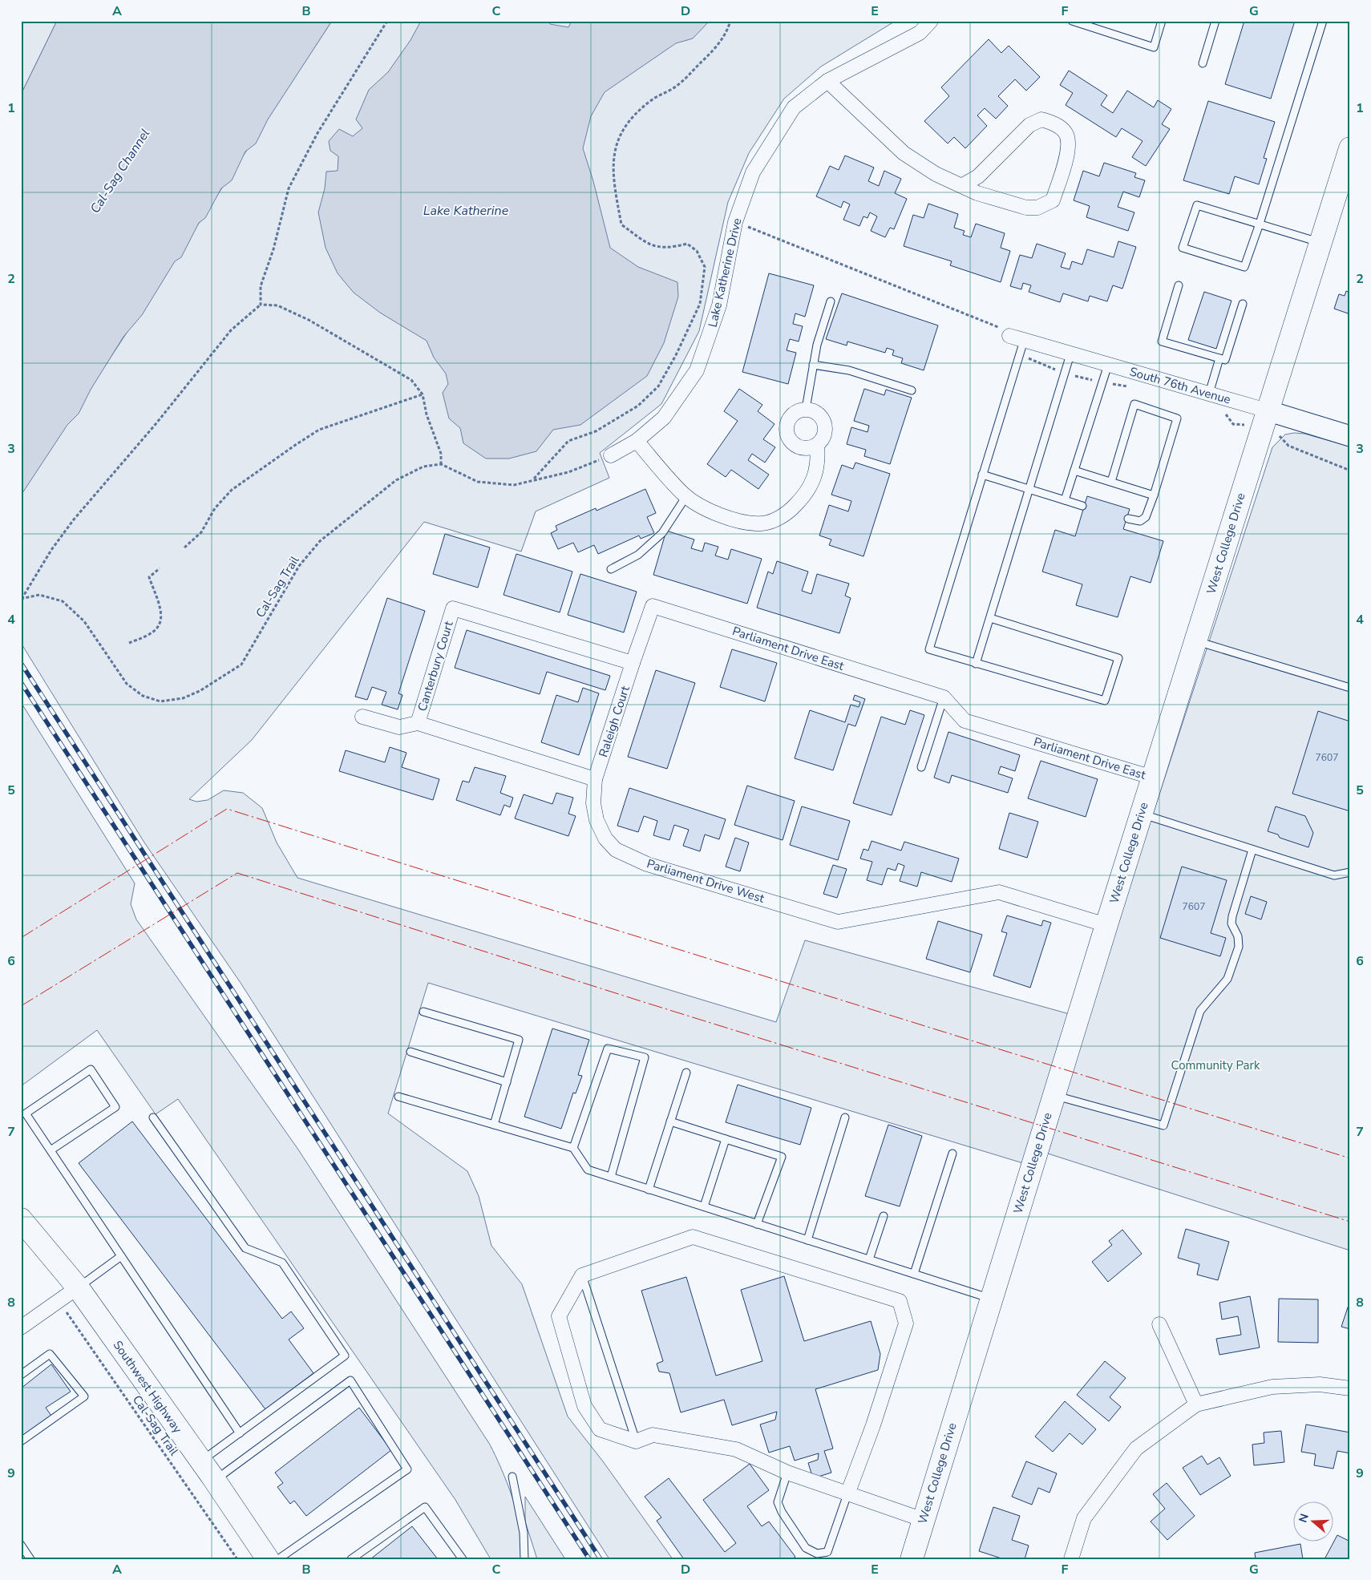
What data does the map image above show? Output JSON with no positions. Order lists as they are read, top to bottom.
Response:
{
  "streets": {
    "main road": ["West College Drive", "Southwest Highway"],
    "street": [
      "Lake Katherine Drive",
      "South 76th Avenue",
      "Parliament Drive East",
      "Canterbury Court",
      "Raleigh Court",
      "Parliament Drive West"
    ],
    "path": ["Cal-Sag Trail"]
  },
  "crossings": [
    ["South 76th Avenue", "West College Drive"],
    ["West College Drive", "Parliament Drive East"],
    ["West College Drive", "Parliament Drive West"],
    ["Parliament Drive East", "Canterbury Court"],
    ["Parliament Drive East", "Raleigh Court"],
    ["Canterbury Court", "Raleigh Court"],
    ["Raleigh Court", "Parliament Drive West"]
  ],
  "water": ["Cal-Sag Channel", "Lake Katherine"],
  "parks": ["Community Park"],
  "house_numbers": ["7607", "7607"],
  "north": "left",
  "grid": {
    "columns": [
      "A",
      "B",
      "C",
      "D",
      "E",
      "F",
      "G"
    ],
    "rows": [
      "1",
      "2",
      "3",
      "4",
      "5",
      "6",
      "7",
      "8",
      "9"
    ]
  }
}
